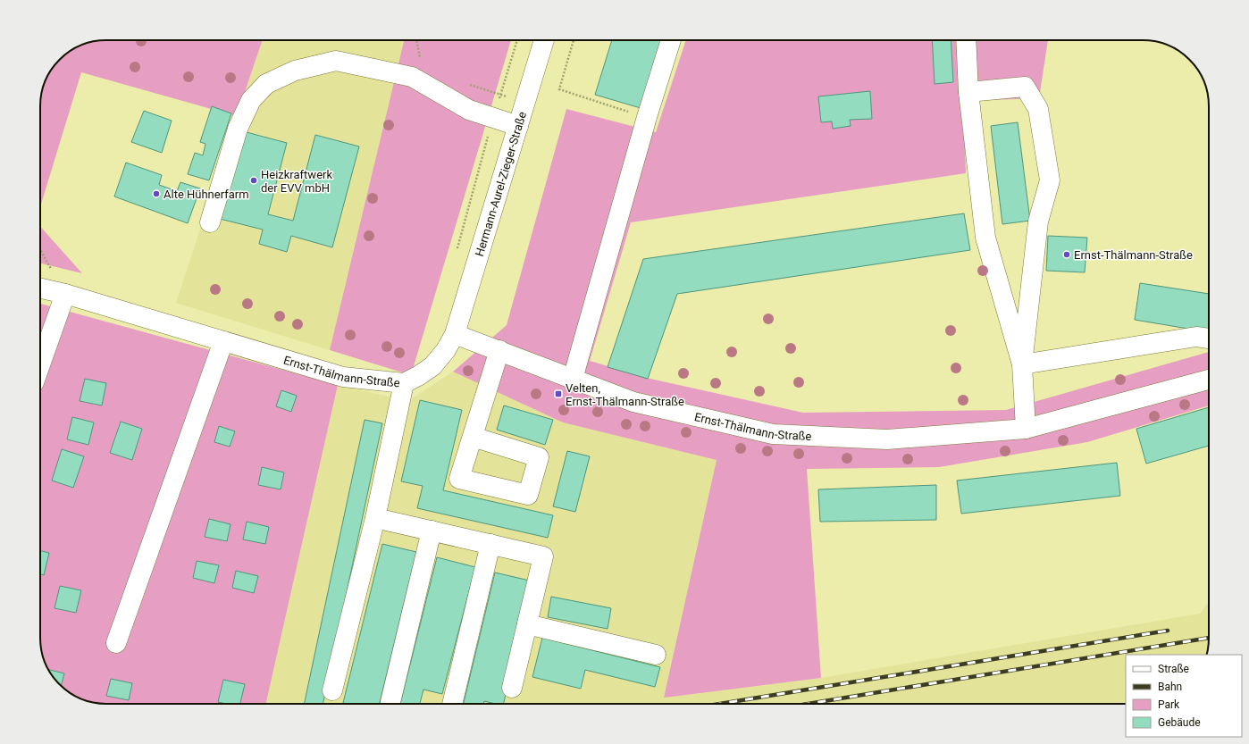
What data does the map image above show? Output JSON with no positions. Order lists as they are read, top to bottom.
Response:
{
  "streets": {
    "street": ["Hermann-Aurel-Zieger-Straße", "Ernst-Thälmann-Straße"]
  },
  "crossings": [
    ["Hermann-Aurel-Zieger-Straße", "Ernst-Thälmann-Straße"]
  ],
  "places": {
    "other": ["Heizkraftwerk der EVV mbH", "Alte Hühnerfarm", "Ernst-Thälmann-Straße"],
    "transit": ["Velten, Ernst-Thälmann-Straße"]
  },
  "legend": [
    "Straße",
    "Bahn",
    "Park",
    "Gebäude"
  ]
}
